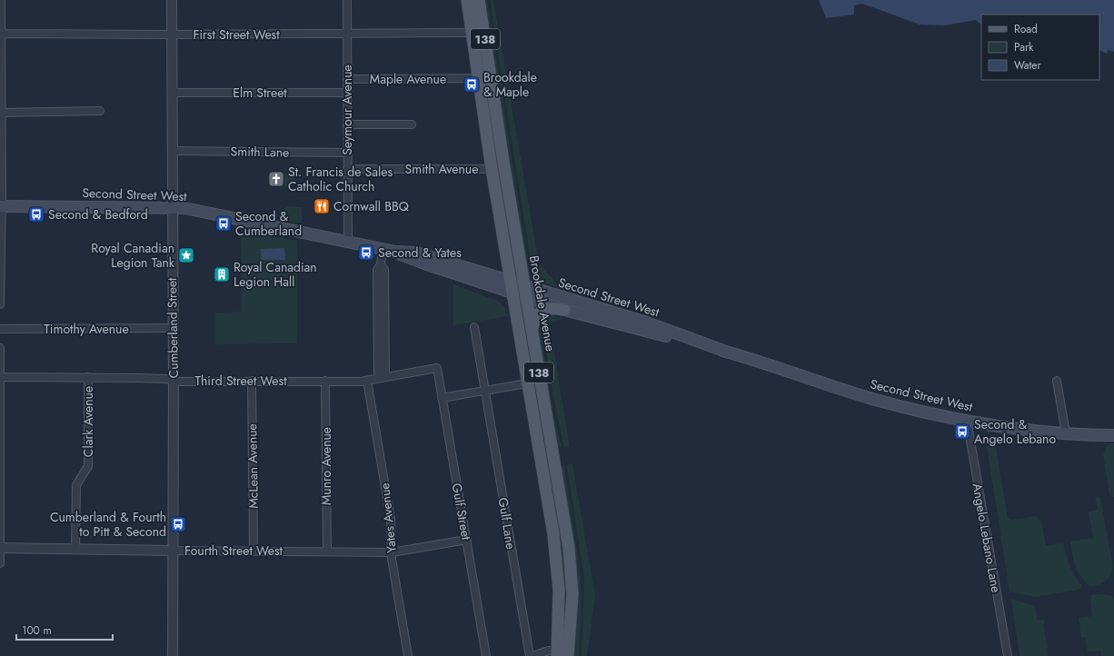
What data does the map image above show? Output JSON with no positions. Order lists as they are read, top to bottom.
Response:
{
  "streets": {
    "main road": ["138", "Second Street West", "Brookdale Avenue"],
    "street": [
      "First Street West",
      "Maple Avenue",
      "Elm Street",
      "Seymour Avenue",
      "Smith Lane",
      "Smith Avenue",
      "Cumberland Street",
      "Timothy Avenue",
      "Third Street West",
      "Clark Avenue",
      "McLean Avenue",
      "Munro Avenue",
      "Gulf Street",
      "Yates Avenue",
      "Gulf Lane",
      "Angelo Lebano Lane",
      "Fourth Street West"
    ]
  },
  "crossings": [
    ["First Street West", "138"],
    ["First Street West", "Seymour Avenue"],
    ["First Street West", "Cumberland Street"],
    ["138", "Maple Avenue"],
    ["138", "Smith Avenue"],
    ["138", "Second Street West"],
    ["Maple Avenue", "Seymour Avenue"],
    ["Maple Avenue", "Brookdale Avenue"],
    ["Elm Street", "Seymour Avenue"],
    ["Elm Street", "Cumberland Street"],
    ["Seymour Avenue", "Smith Lane"],
    ["Seymour Avenue", "Smith Avenue"],
    ["Seymour Avenue", "Second Street West"],
    ["Smith Lane", "Cumberland Street"],
    ["Second Street West", "Brookdale Avenue"],
    ["Second Street West", "Cumberland Street"],
    ["Second Street West", "Angelo Lebano Lane"],
    ["Cumberland Street", "Timothy Avenue"],
    ["Cumberland Street", "Third Street West"],
    ["Cumberland Street", "Fourth Street West"],
    ["Third Street West", "Clark Avenue"],
    ["Third Street West", "McLean Avenue"],
    ["Third Street West", "Munro Avenue"],
    ["Third Street West", "Gulf Street"],
    ["Third Street West", "Yates Avenue"],
    ["Clark Avenue", "Fourth Street West"],
    ["McLean Avenue", "Fourth Street West"],
    ["Munro Avenue", "Fourth Street West"],
    ["Gulf Street", "Fourth Street West"],
    ["Yates Avenue", "Fourth Street West"]
  ],
  "places": {
    "bus stop": [
      "Brookdale & Maple",
      "Second & Bedford",
      "Second & Cumberland",
      "Second & Yates",
      "Second & Angelo Lebano",
      "Cumberland & Fourth to Pitt & Second"
    ],
    "church": ["St. Francis de Sales Catholic Church"],
    "restaurant": ["Cornwall BBQ"],
    "place": ["Royal Canadian Legion Tank"],
    "building": ["Royal Canadian Legion Hall"]
  },
  "legend": ["Road", "Park", "Water"],
  "scale_bar": "100 m"
}
